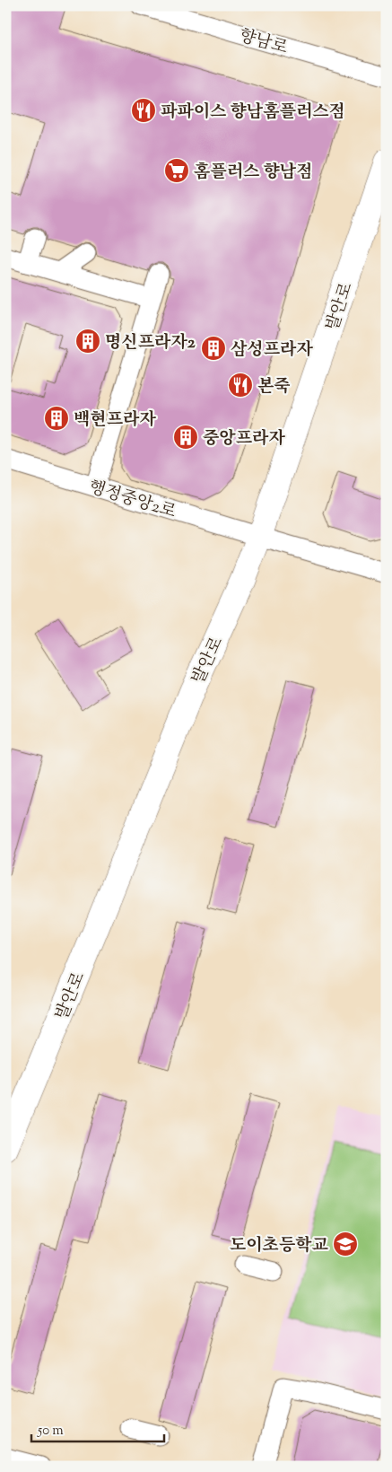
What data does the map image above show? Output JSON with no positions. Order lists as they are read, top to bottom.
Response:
{
  "streets": {
    "main road": ["발안로"],
    "street": ["향남로", "행정중앙2로"]
  },
  "crossings": [
    ["발안로", "행정중앙2로"]
  ],
  "places": {
    "restaurant": ["파파이스 향남홈플러스점", "본죽"],
    "supermarket": ["홈플러스 향남점"],
    "building": [
      "명신프라자2",
      "삼성프라자",
      "백현프라자",
      "중앙프라자"
    ],
    "school or university": ["도이초등학교"]
  },
  "scale_bar": "50 m"
}
